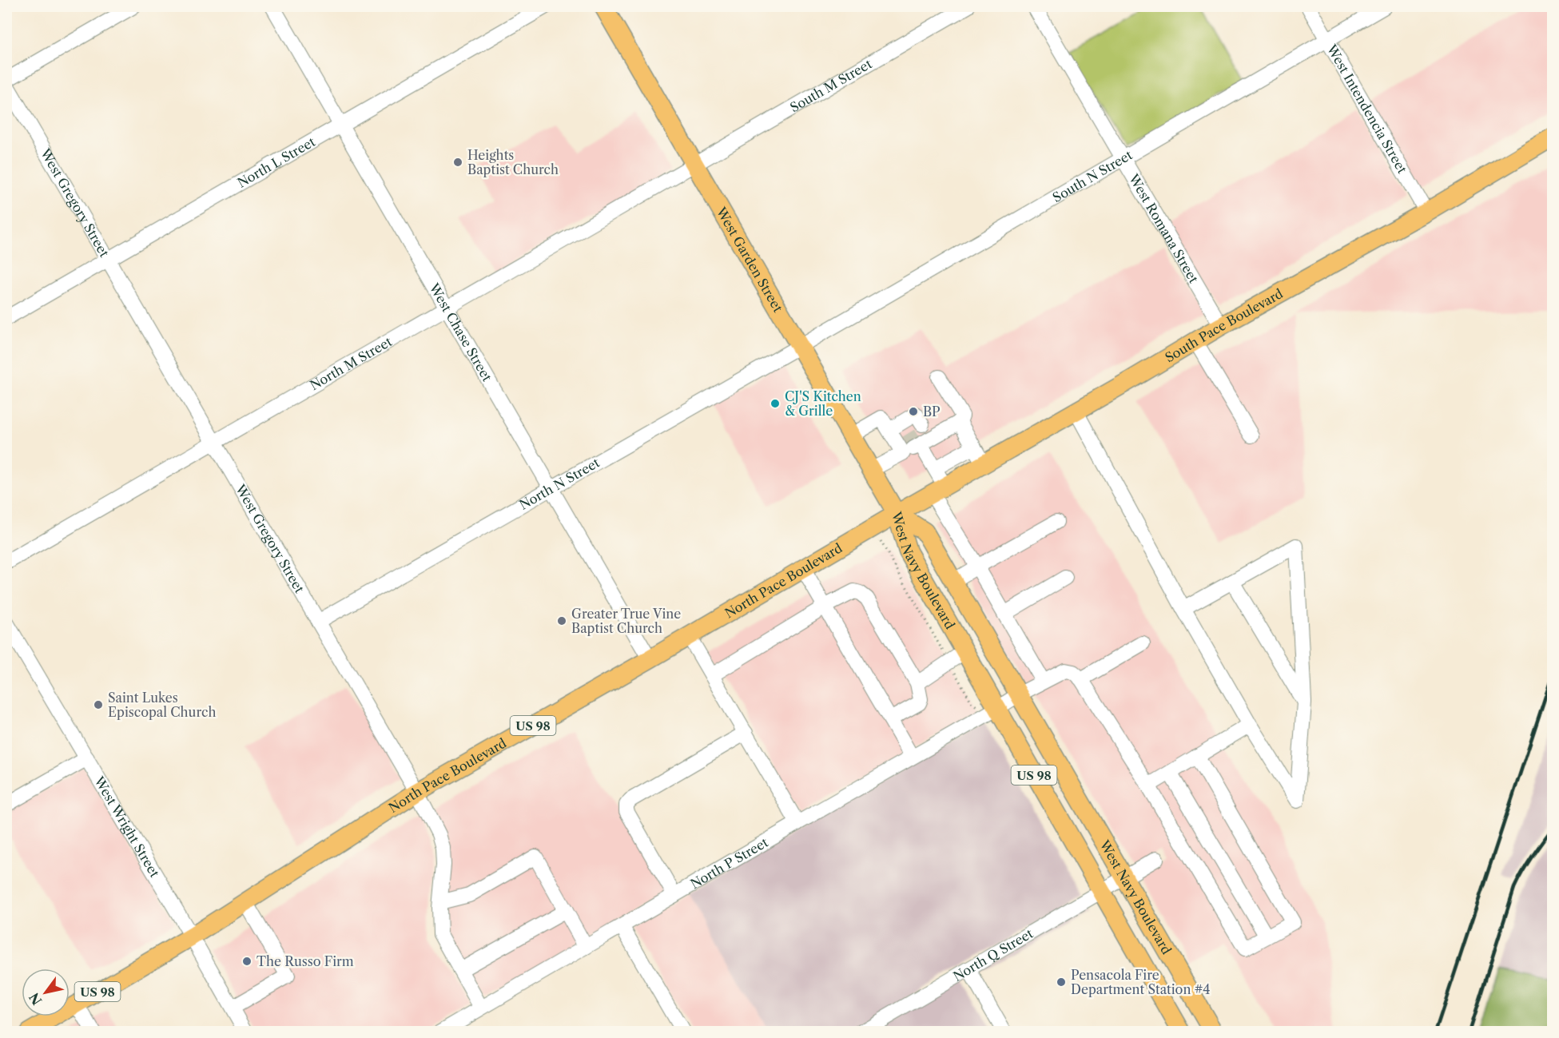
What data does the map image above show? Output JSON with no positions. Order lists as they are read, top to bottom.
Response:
{
  "streets": {
    "main road": [
      "West Garden Street",
      "South Pace Boulevard",
      "West Navy Boulevard",
      "North Pace Boulevard",
      "US 98"
    ],
    "street": [
      "South M Street",
      "West Intendencia Street",
      "North L Street",
      "South N Street",
      "West Gregory Street",
      "West Romana Street",
      "West Chase Street",
      "North M Street",
      "North N Street",
      "West Wright Street",
      "North P Street",
      "North Q Street"
    ]
  },
  "crossings": [
    ["South M Street", "West Garden Street"],
    ["South M Street", "North M Street"],
    ["West Intendencia Street", "South N Street"],
    ["West Intendencia Street", "South Pace Boulevard"],
    ["North L Street", "West Gregory Street"],
    ["North L Street", "West Chase Street"],
    ["South N Street", "West Romana Street"],
    ["South N Street", "West Garden Street"],
    ["South N Street", "North N Street"],
    ["West Gregory Street", "North M Street"],
    ["West Gregory Street", "North N Street"],
    ["West Gregory Street", "North Pace Boulevard"],
    ["West Gregory Street", "North P Street"],
    ["West Romana Street", "South Pace Boulevard"],
    ["West Garden Street", "South Pace Boulevard"],
    ["West Garden Street", "North M Street"],
    ["West Garden Street", "North N Street"],
    ["West Garden Street", "West Navy Boulevard"],
    ["West Garden Street", "North Pace Boulevard"],
    ["South Pace Boulevard", "West Navy Boulevard"],
    ["South Pace Boulevard", "North Pace Boulevard"],
    ["West Chase Street", "North M Street"],
    ["West Chase Street", "North N Street"],
    ["West Chase Street", "North Pace Boulevard"],
    ["West Navy Boulevard", "North Pace Boulevard"],
    ["West Navy Boulevard", "North P Street"],
    ["West Navy Boulevard", "North Q Street"],
    ["North Pace Boulevard", "West Wright Street"]
  ],
  "places": [
    "Heights Baptist Church",
    "CJ'S Kitchen & Grille",
    "BP",
    "Greater True Vine Baptist Church",
    "Saint Lukes Episcopal Church",
    "The Russo Firm",
    "Pensacola Fire Department Station #4"
  ],
  "north": "bottom left"
}
